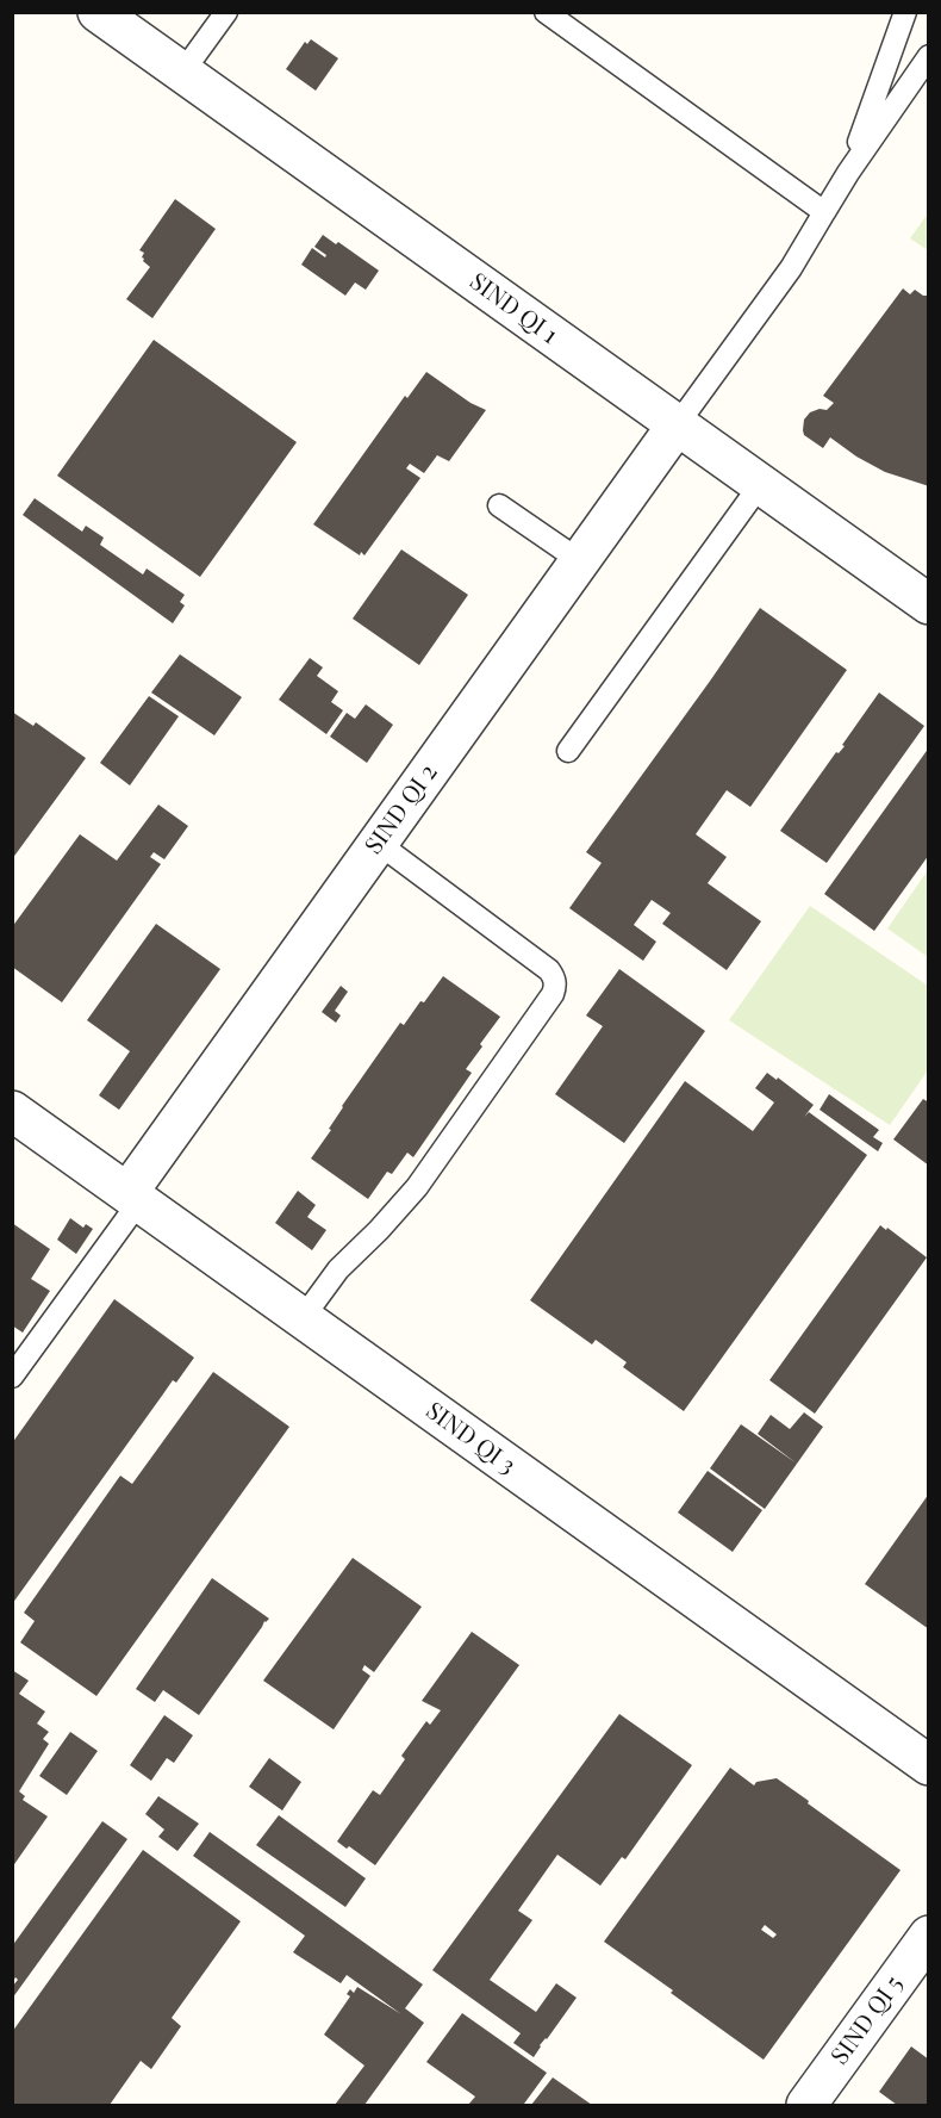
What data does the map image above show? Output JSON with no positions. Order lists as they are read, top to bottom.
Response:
{
  "streets": {
    "street": [
      "SIND QI 1",
      "SIND QI 2",
      "SIND QI 3",
      "SIND QI 5"
    ]
  },
  "crossings": [
    ["SIND QI 1", "SIND QI 2"],
    ["SIND QI 2", "SIND QI 3"]
  ]
}
